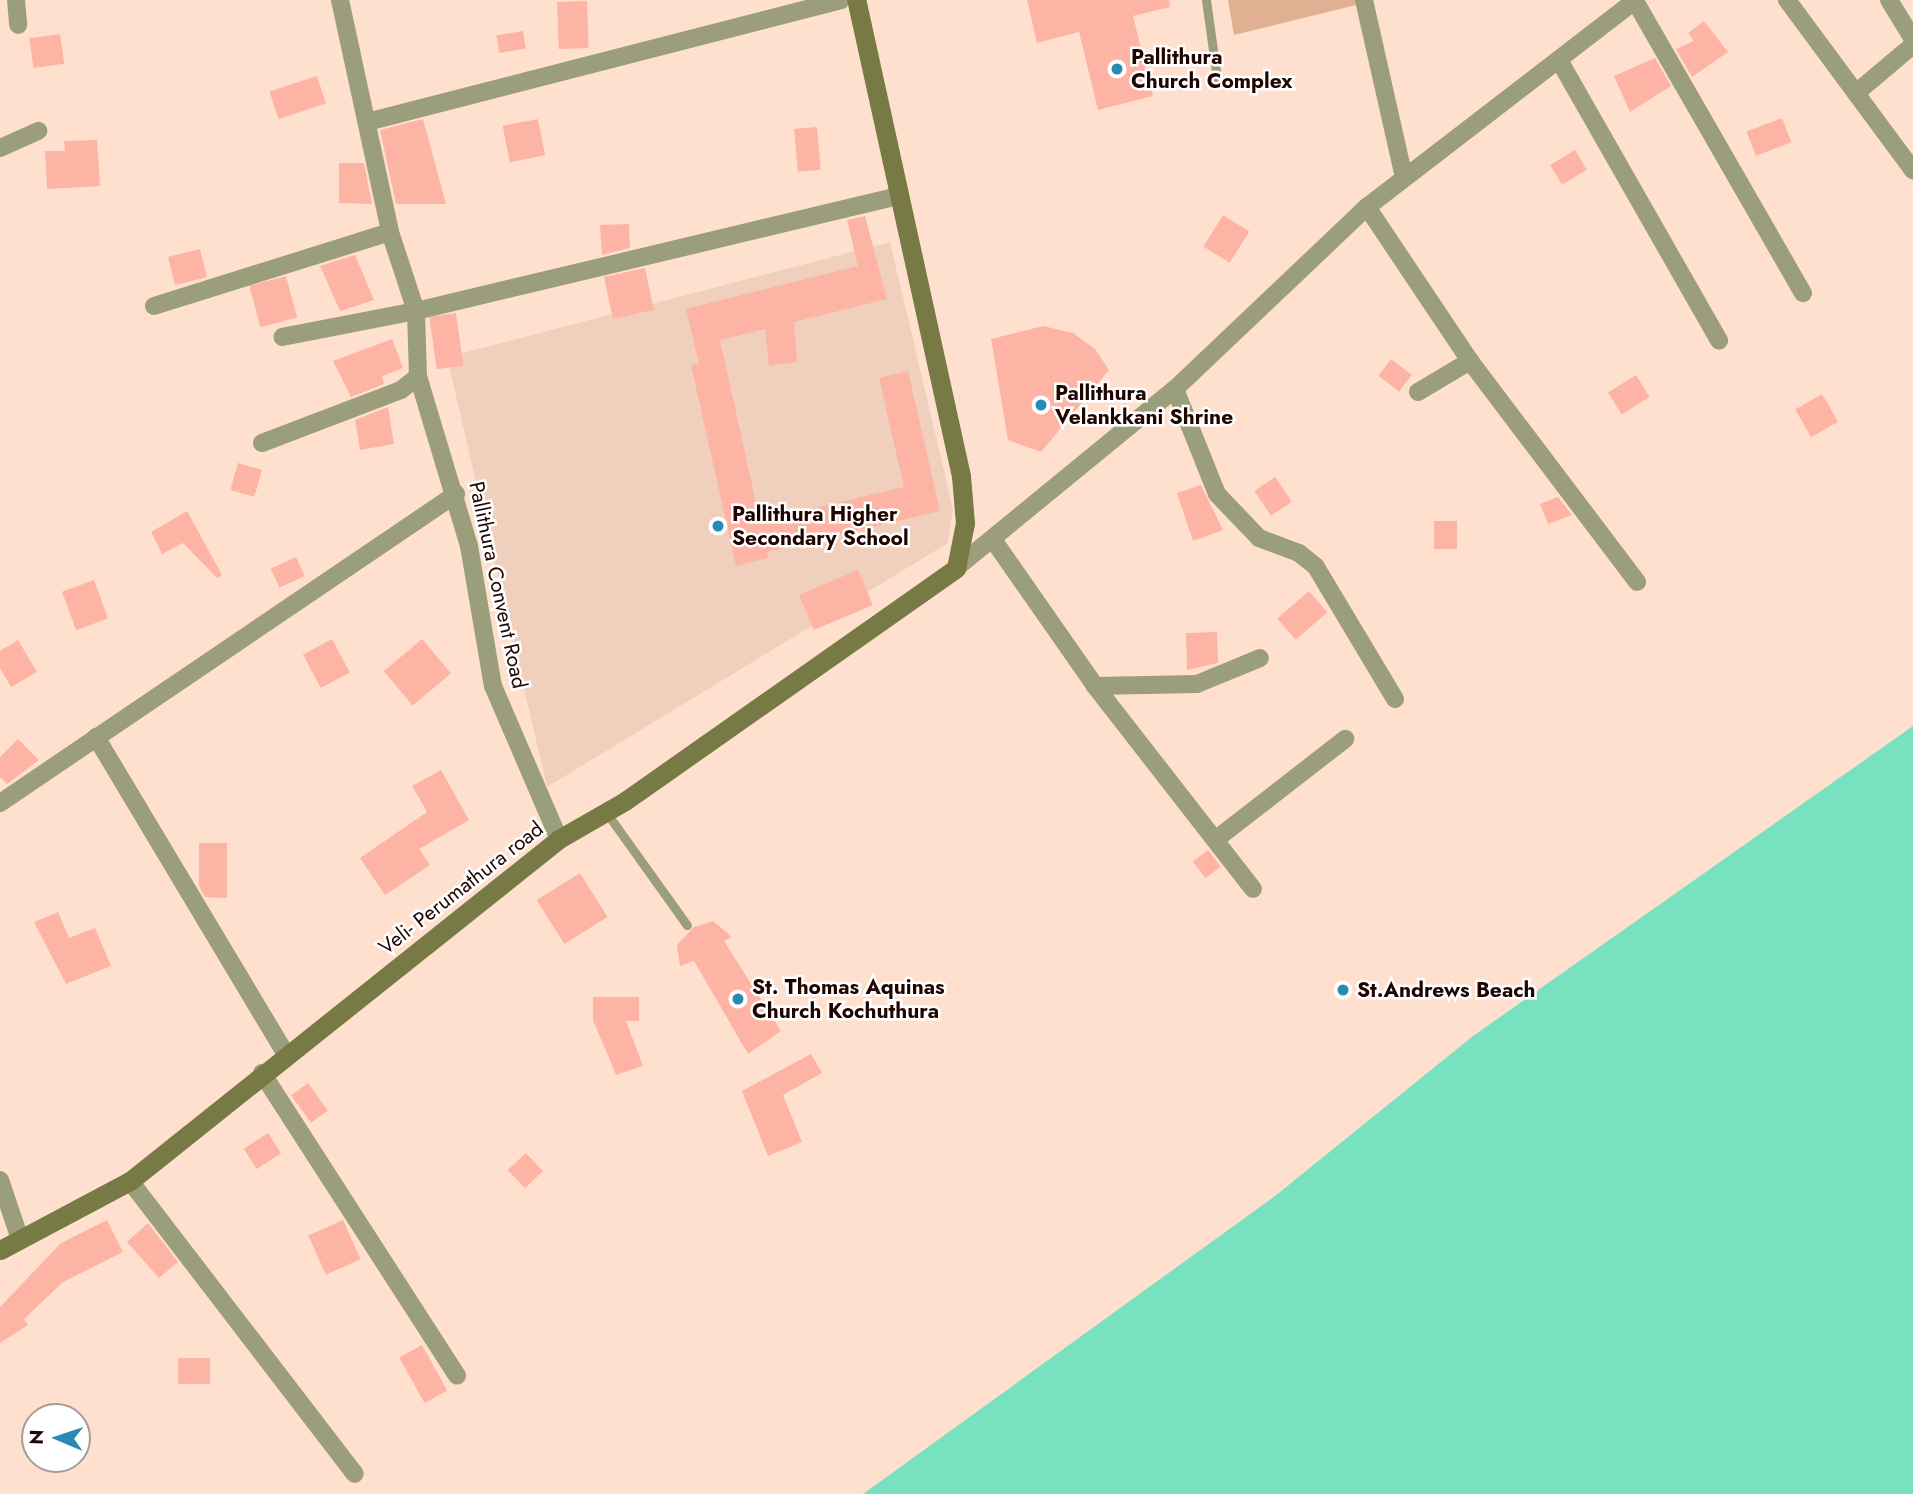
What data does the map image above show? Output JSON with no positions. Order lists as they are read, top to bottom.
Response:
{
  "streets": {
    "main road": ["Veli- Perumathura road"],
    "street": ["Pallithura Convent Road"]
  },
  "crossings": [
    ["Pallithura Convent Road", "Veli- Perumathura road"]
  ],
  "places": [
    "Pallithura Church Complex",
    "Pallithura Velankkani Shrine",
    "Pallithura Higher Secondary School",
    "St.Andrews Beach",
    "St. Thomas Aquinas Church Kochuthura"
  ],
  "north": "left"
}
